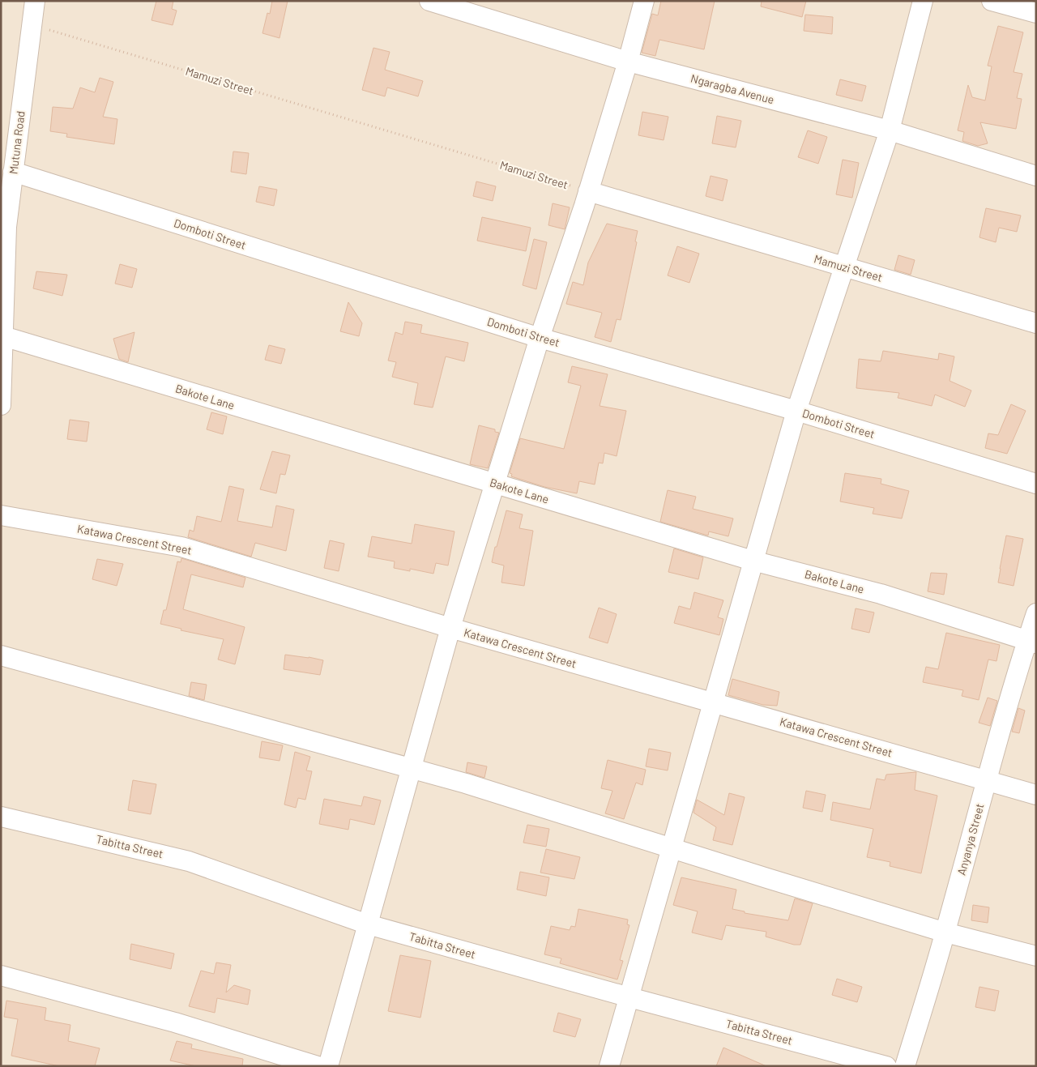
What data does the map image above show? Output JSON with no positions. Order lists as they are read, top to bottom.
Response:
{
  "streets": {
    "street": [
      "Mamuzi Street",
      "Ngaragba Avenue",
      "Mutuna Road",
      "Domboti Street",
      "Bakote Lane",
      "Katawa Crescent Street",
      "Anyanya Street",
      "Tabitta Street"
    ]
  },
  "crossings": [
    ["Mamuzi Street", "Mutuna Road"],
    ["Mutuna Road", "Domboti Street"],
    ["Mutuna Road", "Bakote Lane"],
    ["Bakote Lane", "Anyanya Street"],
    ["Katawa Crescent Street", "Anyanya Street"]
  ]
}
